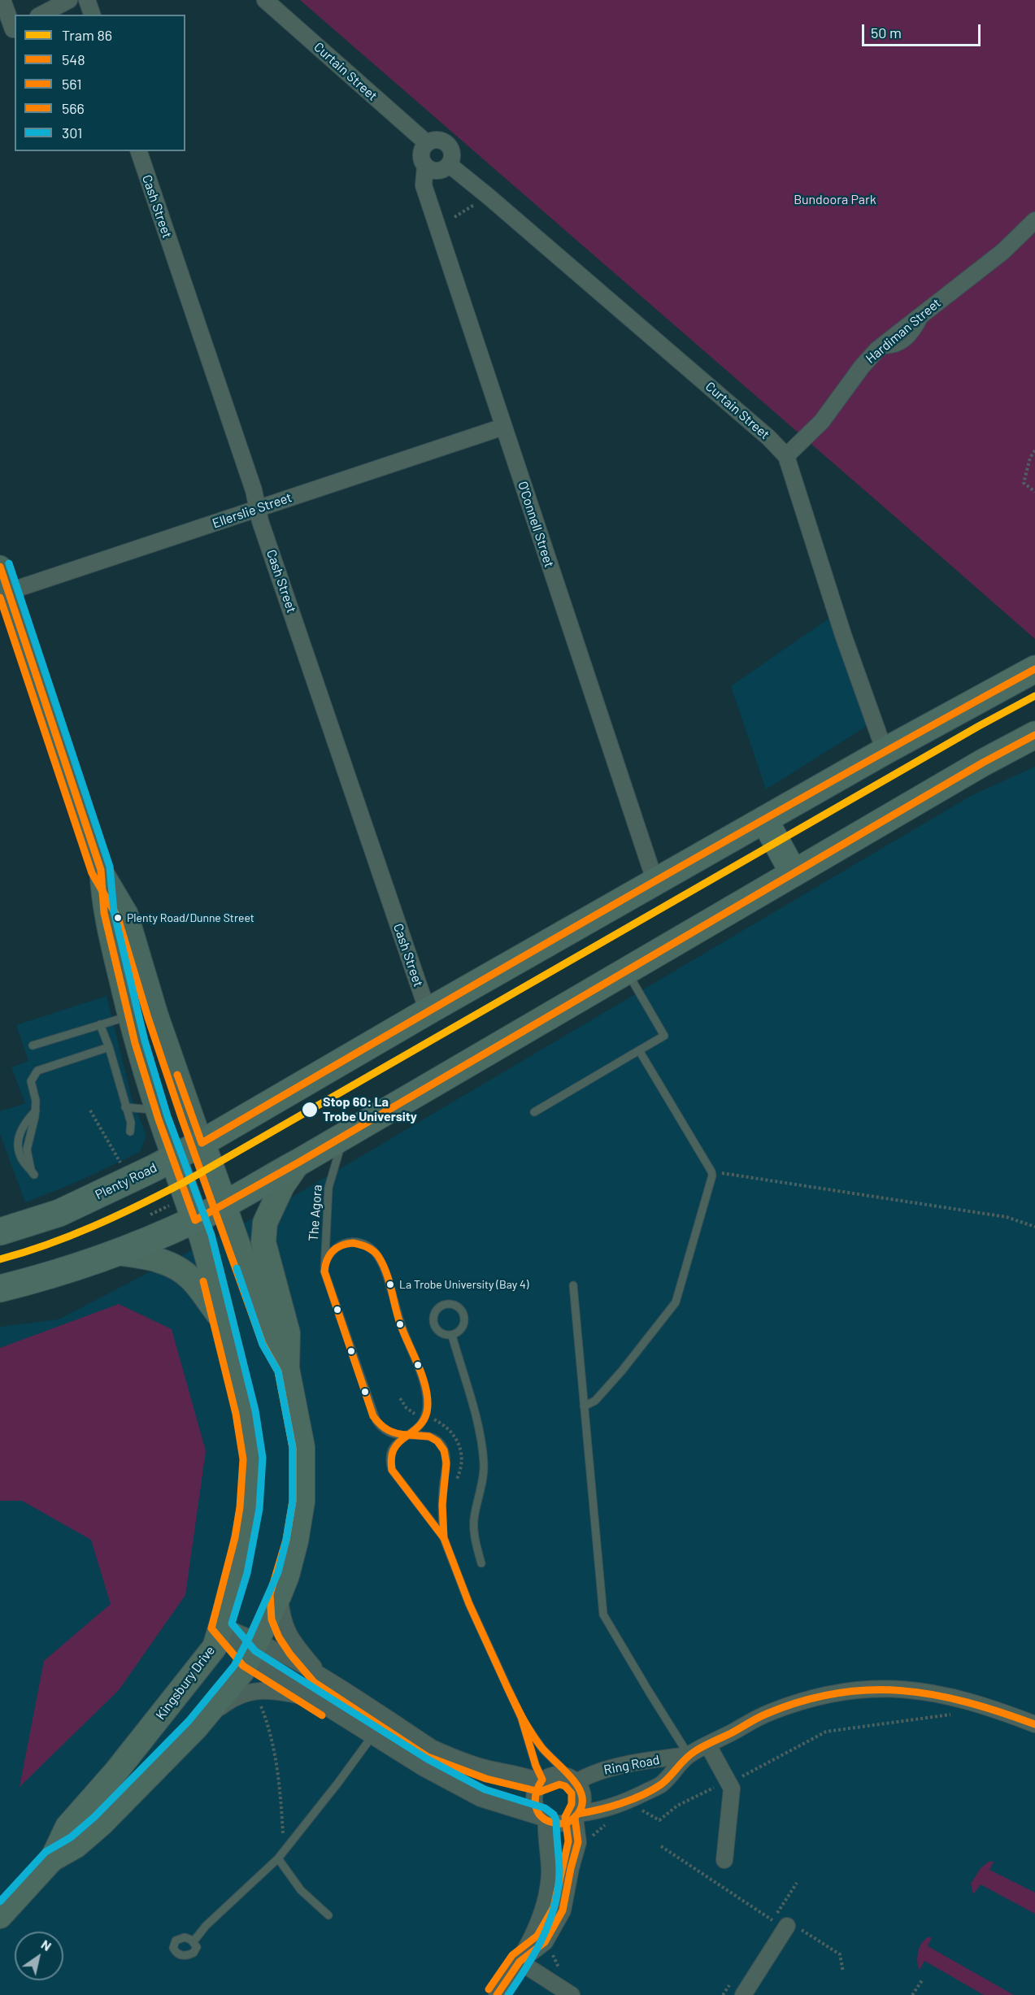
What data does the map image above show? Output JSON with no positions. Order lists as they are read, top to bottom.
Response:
{
  "streets": {
    "highway": ["Plenty Road"],
    "main road": ["Kingsbury Drive"],
    "street": [
      "Curtain Street",
      "Cash Street",
      "Hardiman Street",
      "Ellerslie Street",
      "O'Connell Street",
      "Ring Road"
    ],
    "lane": ["The Agora"]
  },
  "crossings": [
    ["Curtain Street", "Hardiman Street"],
    ["Curtain Street", "O'Connell Street"],
    ["Curtain Street", "Plenty Road"],
    ["Cash Street", "Ellerslie Street"],
    ["Cash Street", "Plenty Road"],
    ["Ellerslie Street", "O'Connell Street"],
    ["O'Connell Street", "Plenty Road"]
  ],
  "parks": ["Bundoora Park"],
  "places": ["Plenty Road/Dunne Street", "Stop 60: La Trobe University", "La Trobe University (Bay 4)"],
  "lines": [
    "transit line 301",
    "transit line 566",
    "transit line 561",
    "tram line 86",
    "transit line 548"
  ],
  "legend": [
    "Tram 86",
    "548",
    "561",
    "566",
    "301"
  ],
  "scale_bar": "50 m",
  "north": "top right"
}
